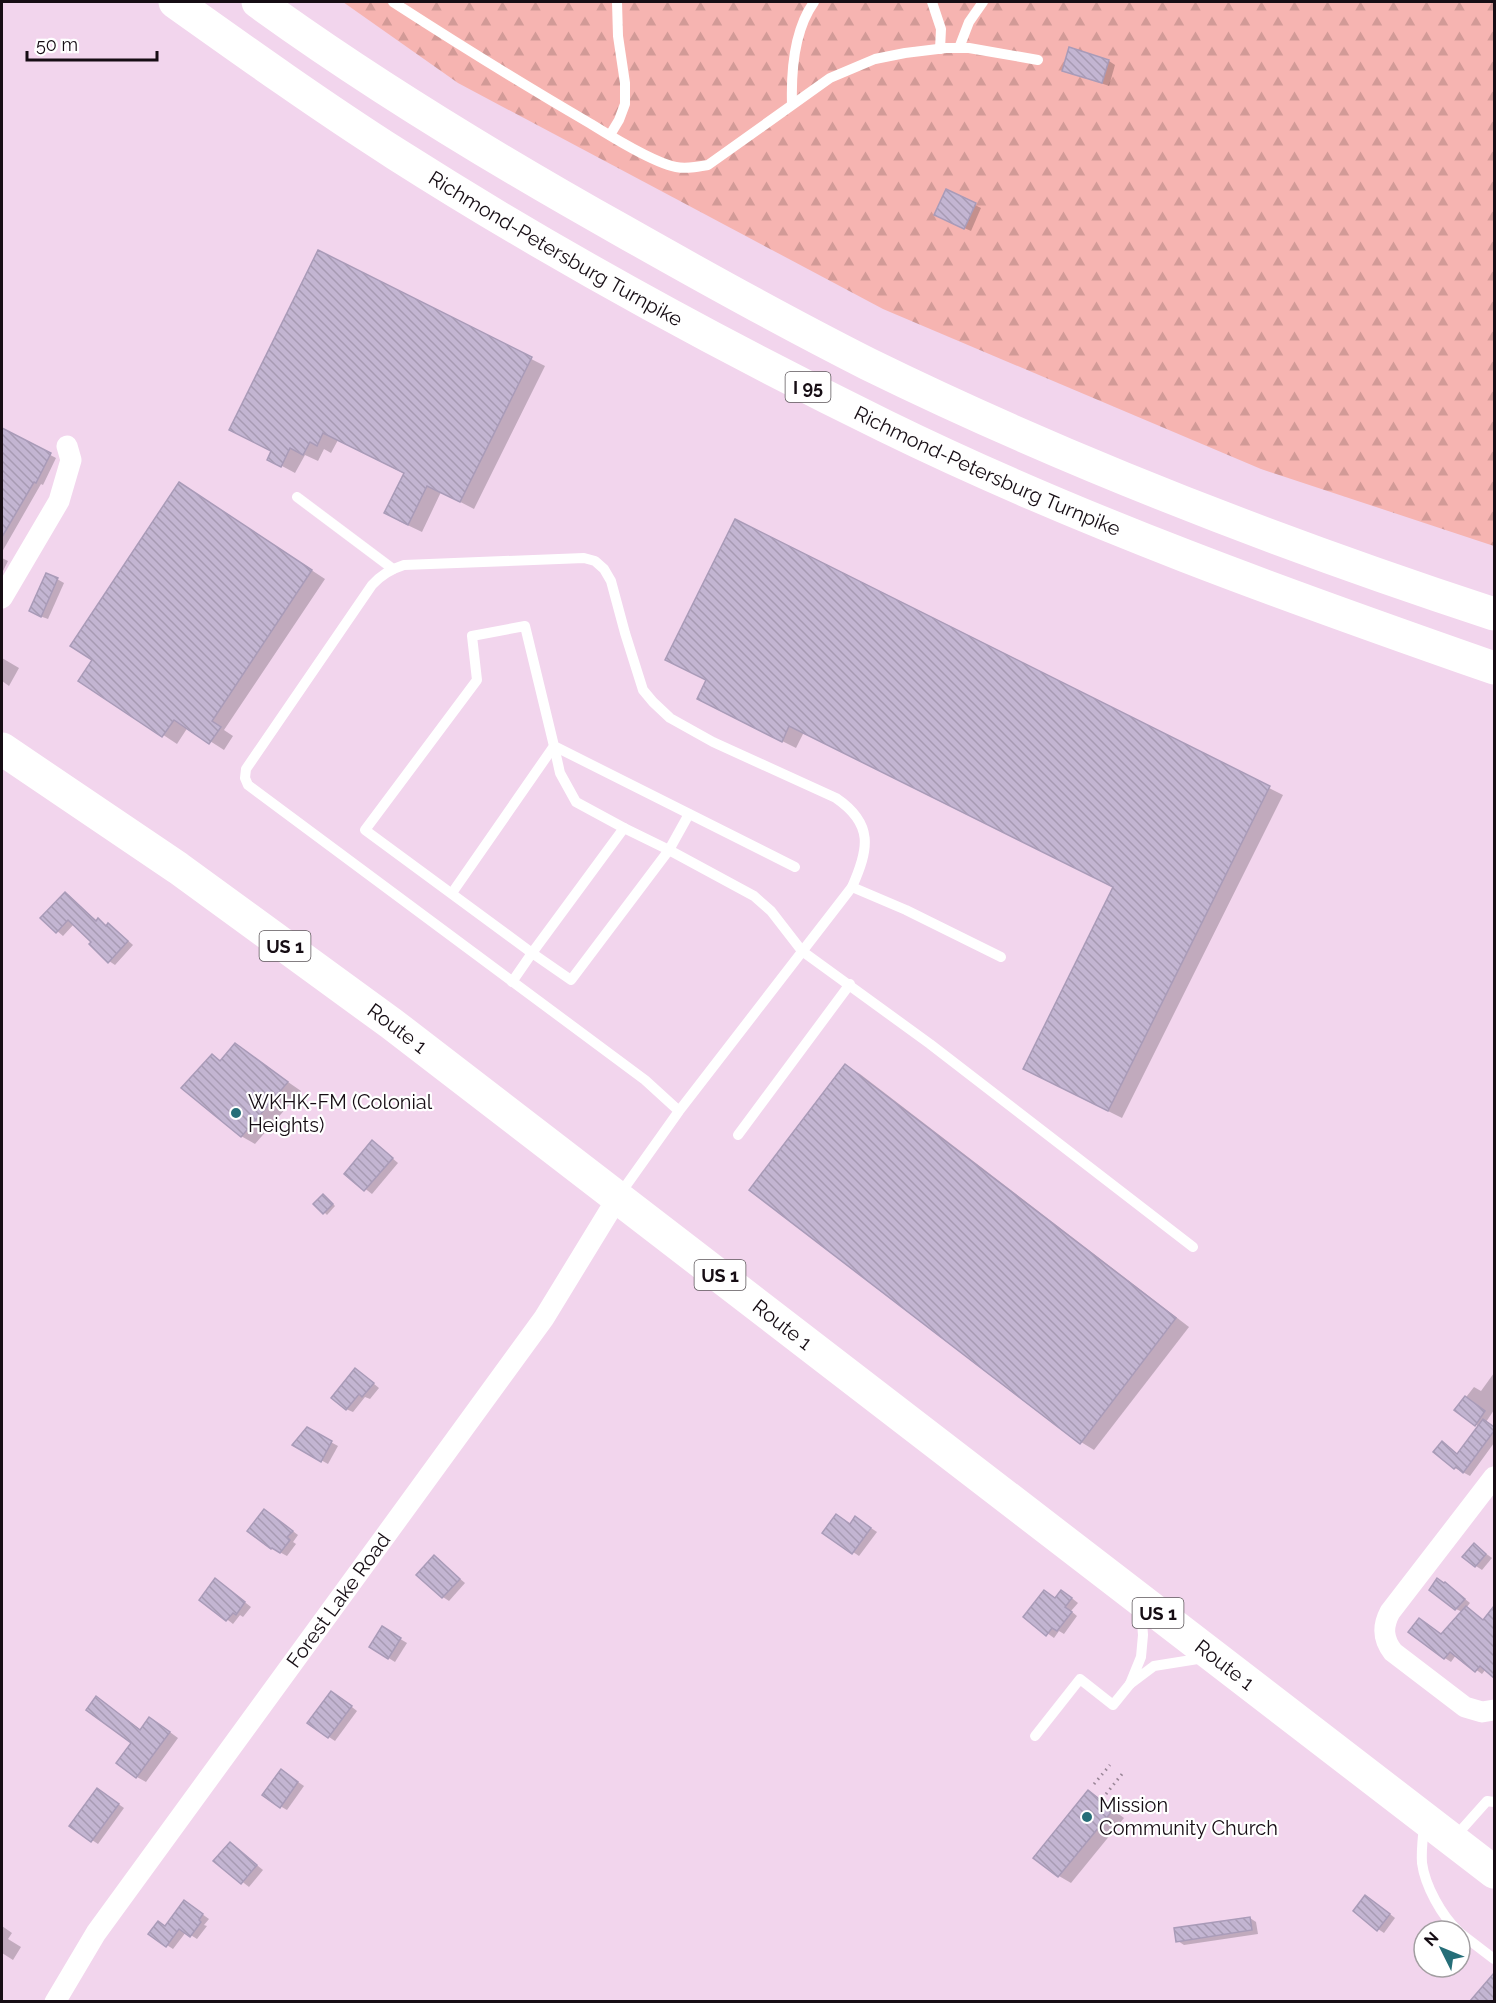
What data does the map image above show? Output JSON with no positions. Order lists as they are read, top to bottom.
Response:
{
  "streets": {
    "main road": [
      "Richmond-Petersburg Turnpike",
      "I 95",
      "US 1",
      "Route 1"
    ],
    "street": ["Forest Lake Road"]
  },
  "crossings": [
    ["Route 1", "Forest Lake Road"]
  ],
  "places": ["WKHK-FM (Colonial Heights)", "Mission Community Church"],
  "scale_bar": "50 m",
  "north": "top left"
}
